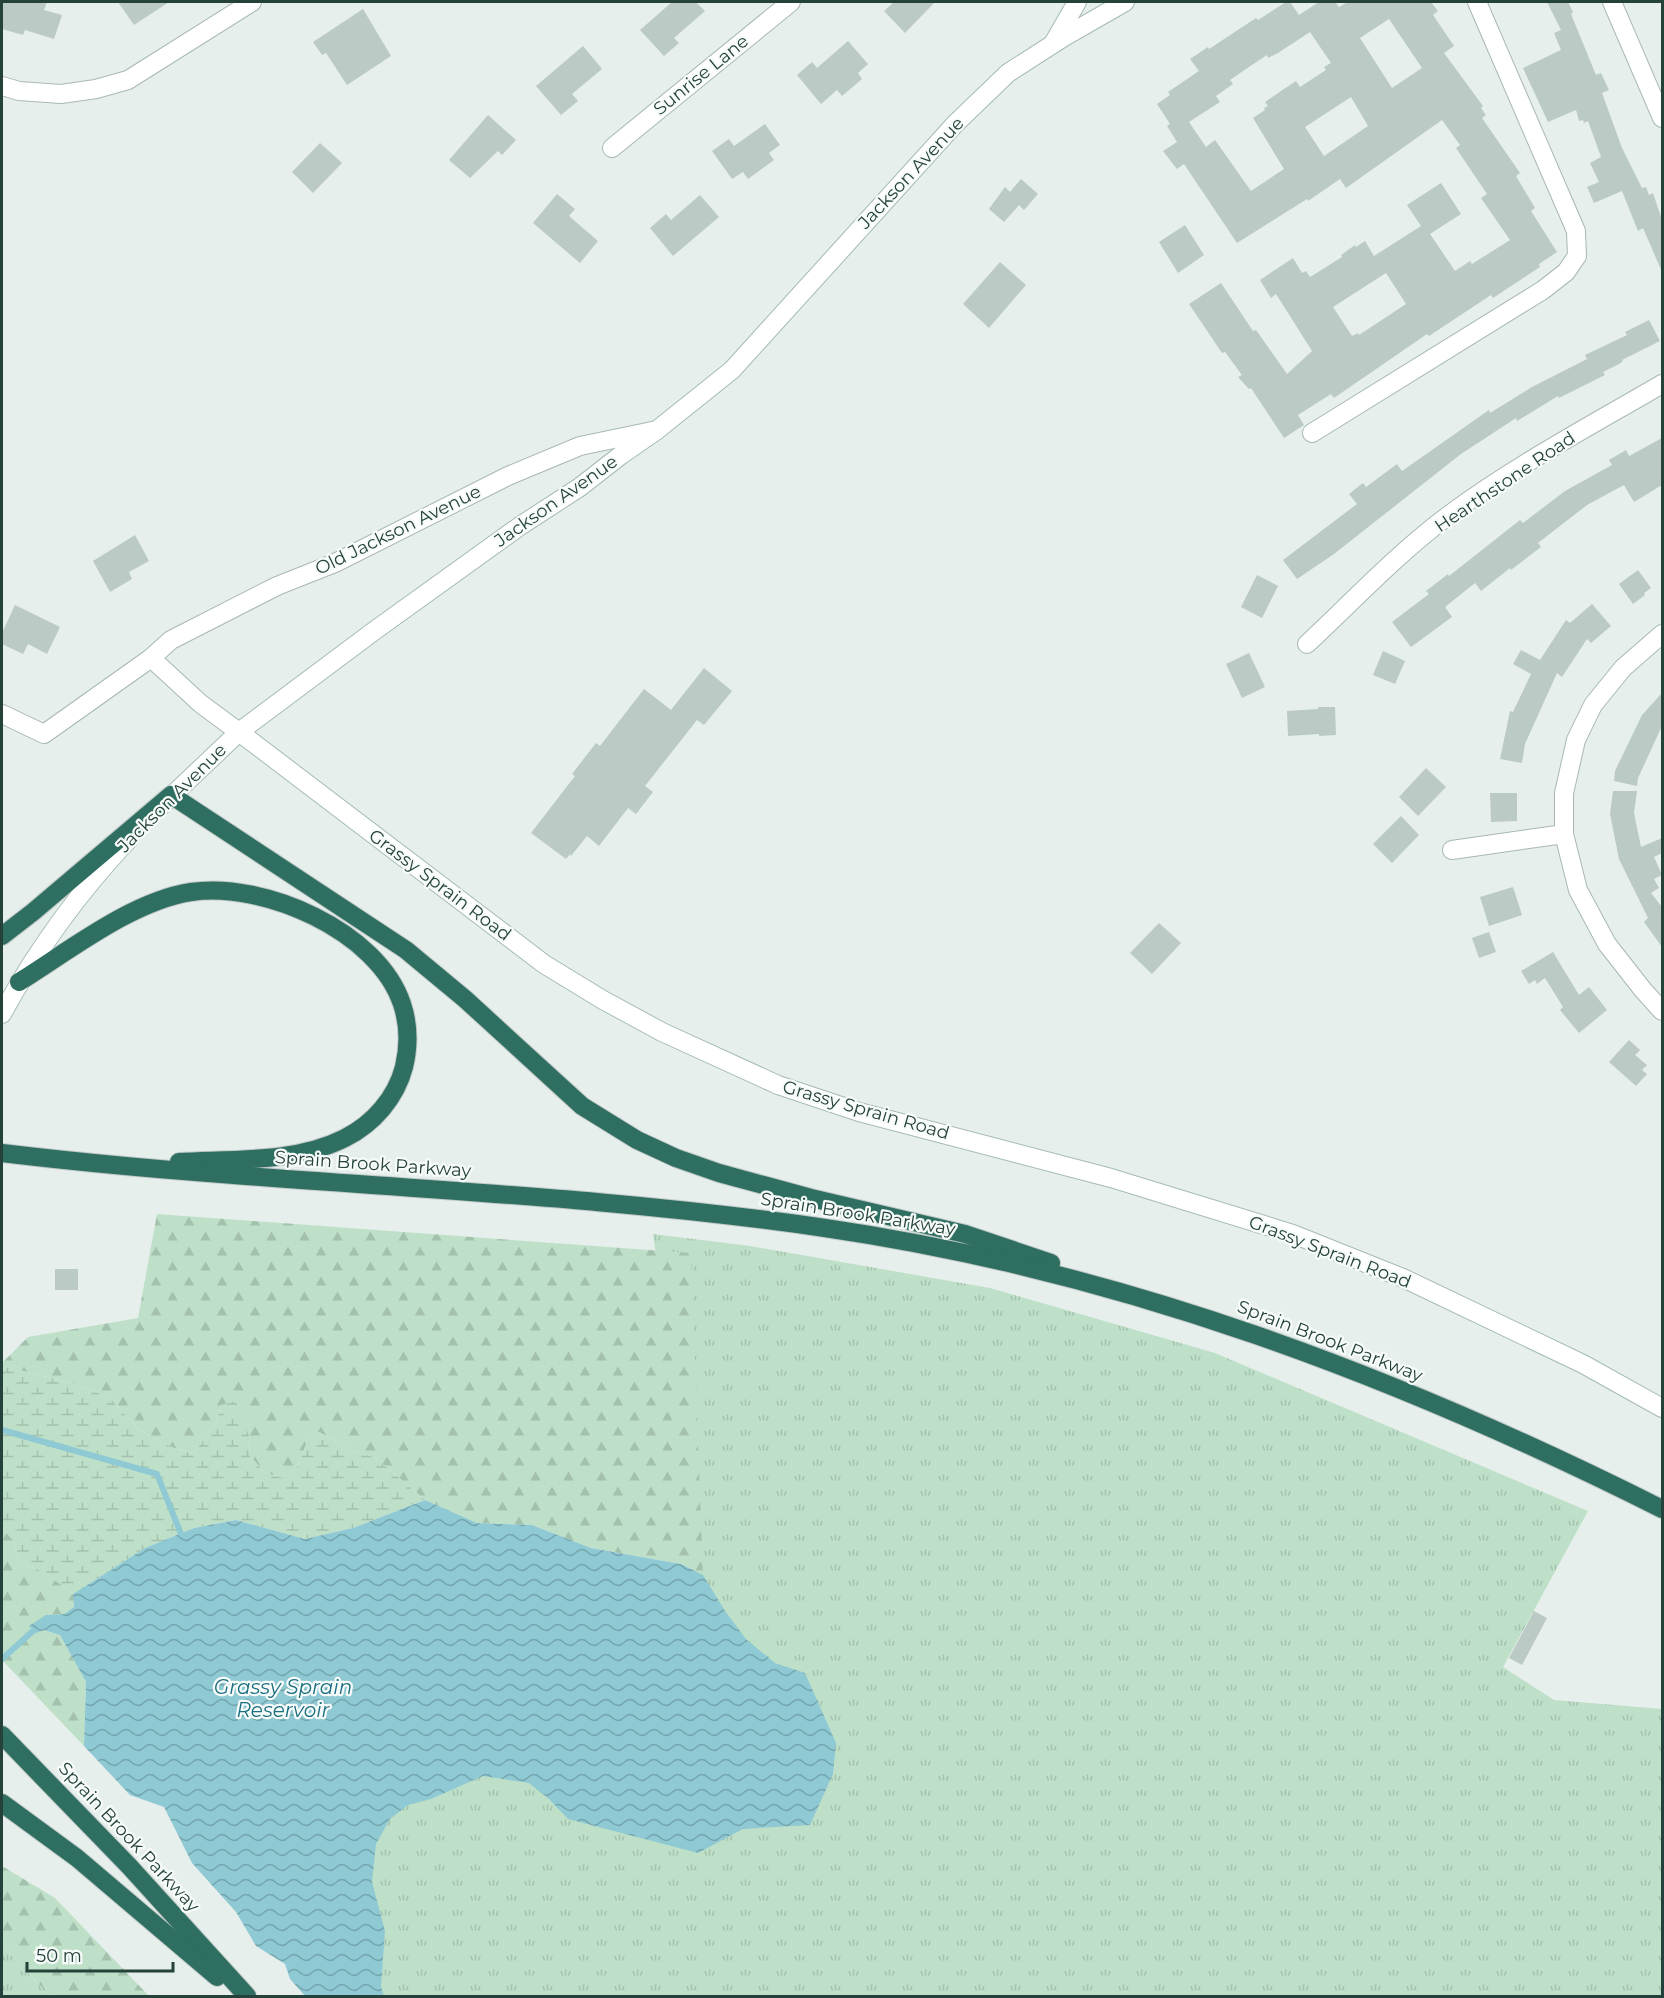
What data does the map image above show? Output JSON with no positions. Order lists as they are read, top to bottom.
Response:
{
  "streets": {
    "highway": ["Sprain Brook Parkway"],
    "street": [
      "Sunrise Lane",
      "Jackson Avenue",
      "Hearthstone Road",
      "Old Jackson Avenue",
      "Grassy Sprain Road"
    ]
  },
  "crossings": [
    ["Jackson Avenue", "Old Jackson Avenue"],
    ["Jackson Avenue", "Grassy Sprain Road"],
    ["Old Jackson Avenue", "Grassy Sprain Road"]
  ],
  "water": ["Grassy Sprain Reservoir"],
  "scale_bar": "50 m"
}
